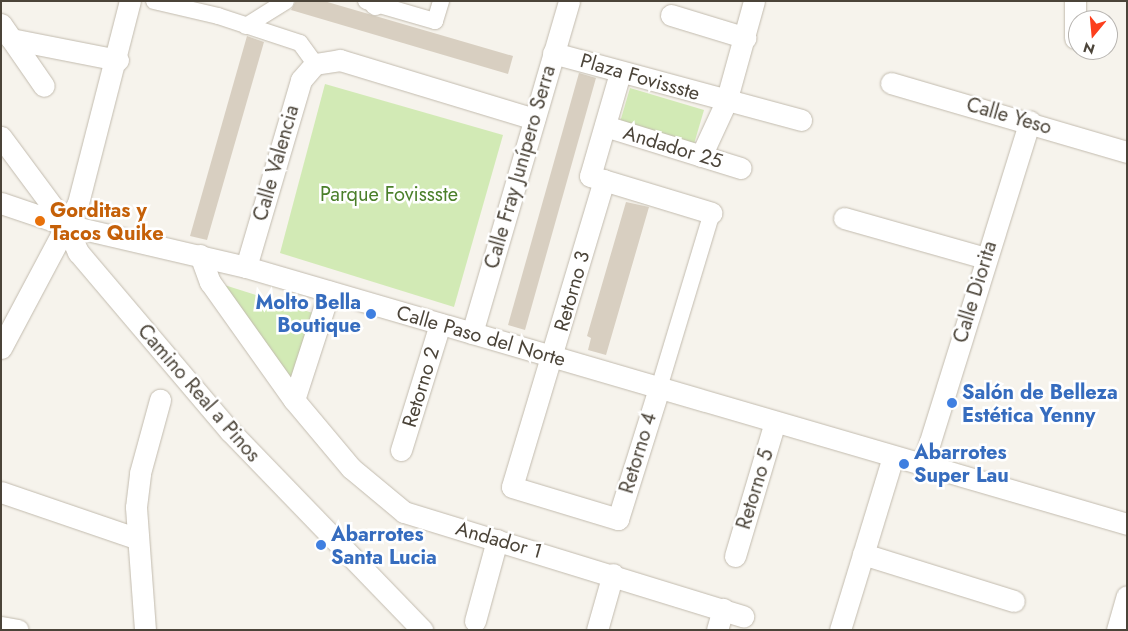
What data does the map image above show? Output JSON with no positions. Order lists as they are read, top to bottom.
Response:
{
  "streets": {
    "street": [
      "Plaza Fovissste",
      "Calle Yeso",
      "Andador 25",
      "Calle Valencia",
      "Calle Fray Junípero Serra",
      "Retorno 3",
      "Calle Diorita",
      "Calle Paso del Norte",
      "Retorno 2",
      "Camino Real a Pinos",
      "Retorno 4",
      "Retorno 5",
      "Andador 1"
    ]
  },
  "crossings": [
    ["Plaza Fovissste", "Calle Fray Junípero Serra"],
    ["Calle Yeso", "Calle Diorita"],
    ["Calle Valencia", "Calle Paso del Norte"],
    ["Calle Fray Junípero Serra", "Calle Paso del Norte"],
    ["Retorno 3", "Calle Paso del Norte"],
    ["Retorno 3", "Retorno 4"],
    ["Calle Diorita", "Calle Paso del Norte"],
    ["Calle Paso del Norte", "Retorno 2"],
    ["Calle Paso del Norte", "Camino Real a Pinos"],
    ["Calle Paso del Norte", "Retorno 4"],
    ["Calle Paso del Norte", "Retorno 5"],
    ["Calle Paso del Norte", "Andador 1"]
  ],
  "parks": ["Parque Fovissste"],
  "places": [
    "Gorditas y Tacos Quike",
    "Molto Bella Boutique",
    "Salón de Belleza Estética Yenny",
    "Abarrotes Super Lau",
    "Abarrotes Santa Lucia"
  ],
  "north": "bottom"
}
